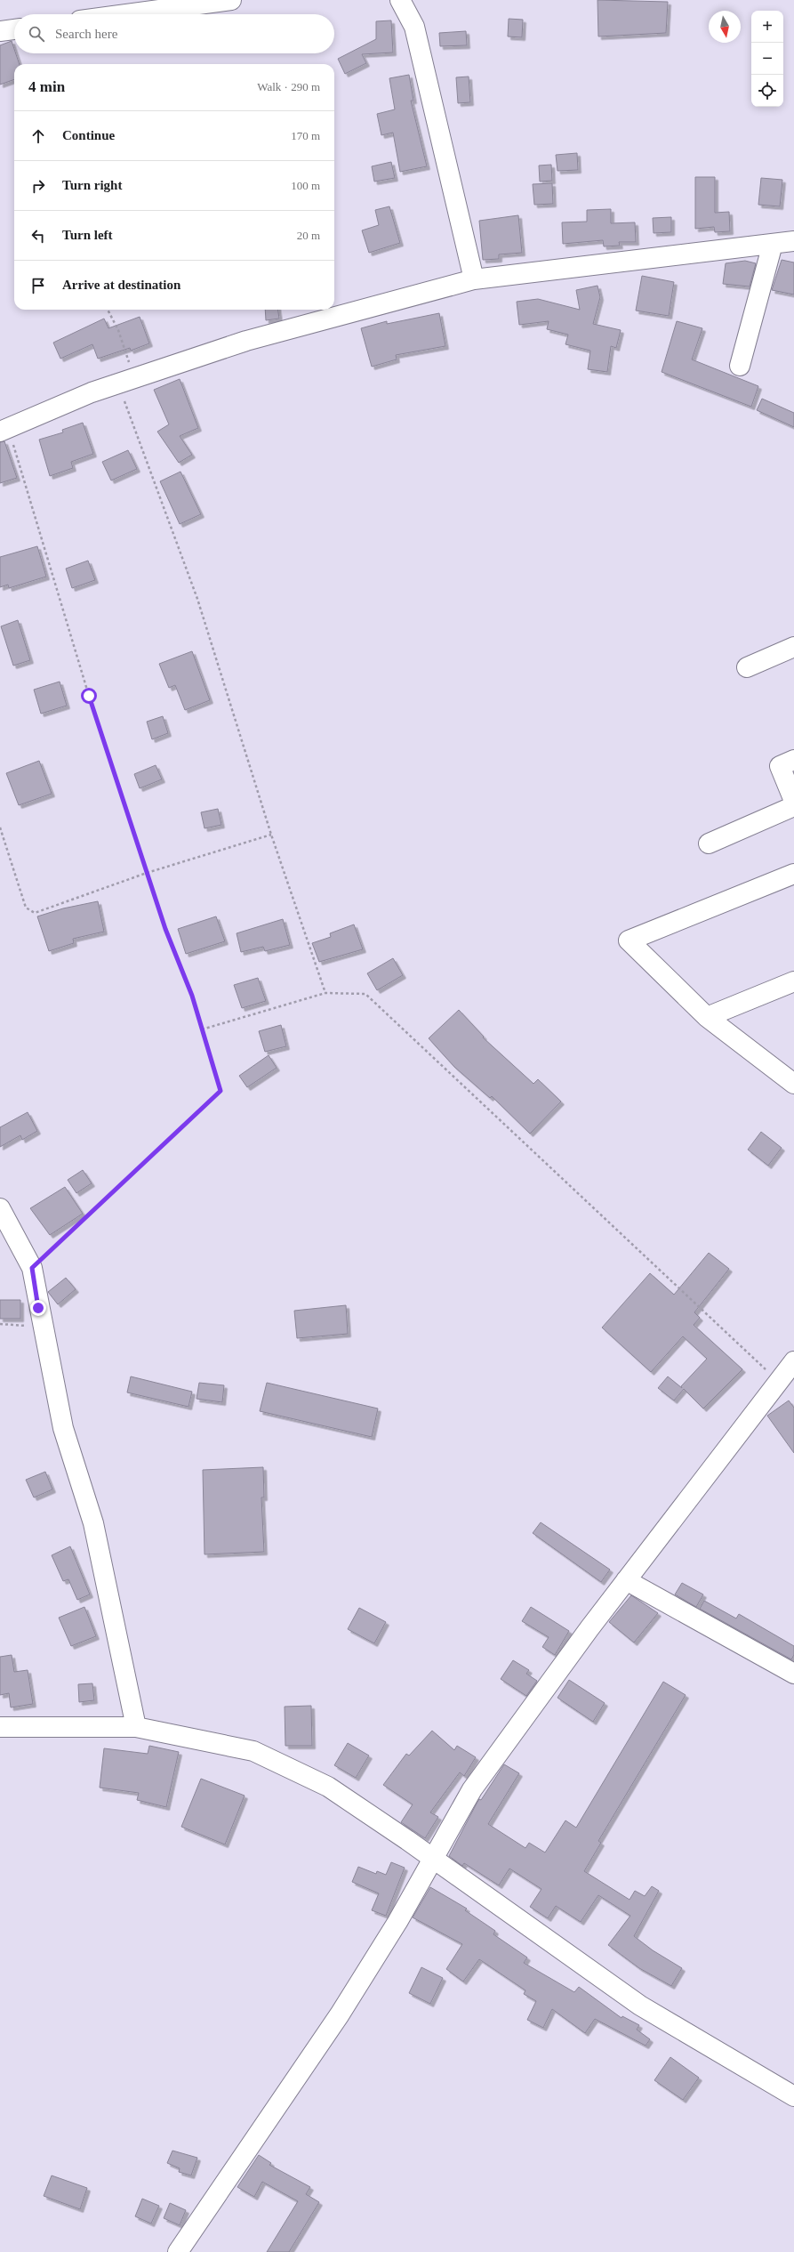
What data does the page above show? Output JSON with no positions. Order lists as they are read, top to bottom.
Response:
{
  "north": "bottom",
  "page": {
    "map_buttons": ["+", "−"],
    "search": "Search here",
    "heading": ["4 min", "Walk · 290 m"],
    "list": [
      ["Continue", "170 m"],
      ["Turn right", "100 m"],
      ["Turn left", "20 m"],
      "Arrive at destination"
    ]
  }
}
